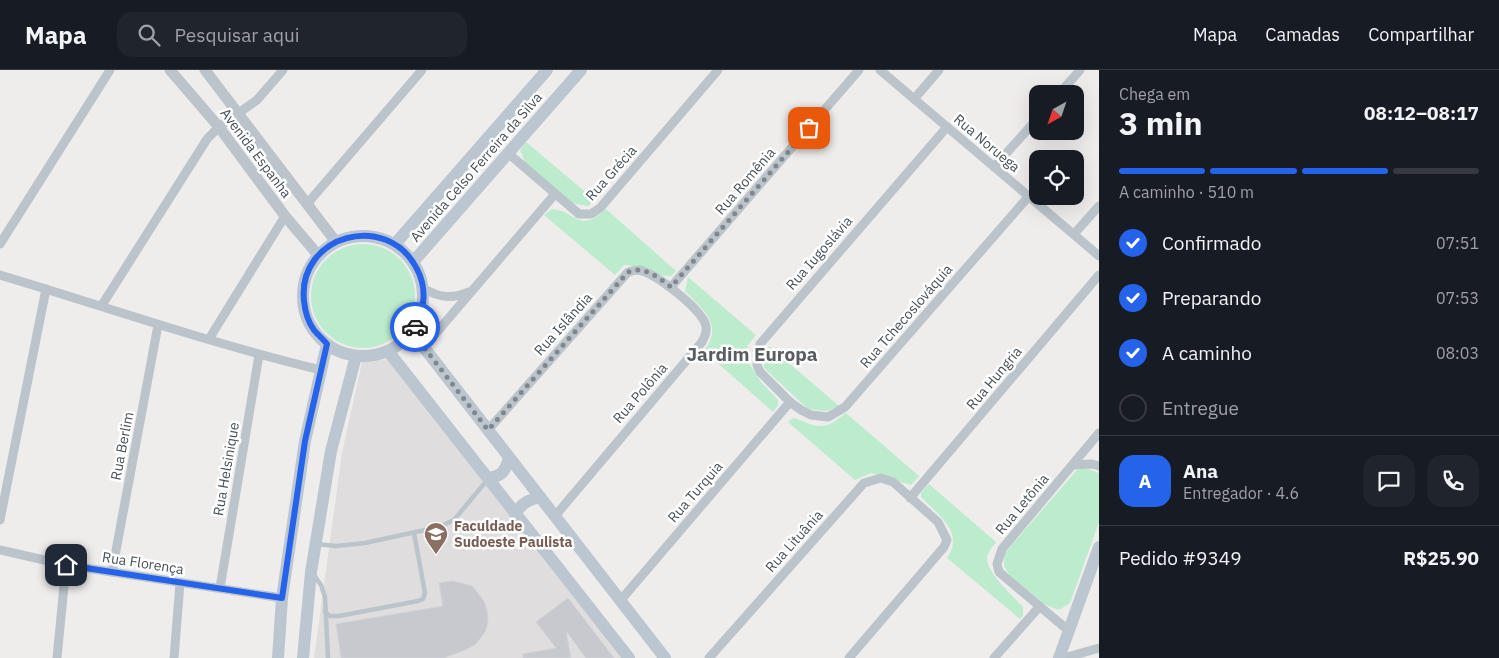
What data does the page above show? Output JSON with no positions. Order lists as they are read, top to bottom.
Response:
{
  "streets": {
    "main road": ["Avenida Celso Ferreira da Silva"],
    "street": [
      "Rua Noruega",
      "Avenida Espanha",
      "Rua Grécia",
      "Rua Romênia",
      "Rua Iugoslávia",
      "Rua Tchecoslováquia",
      "Rua Islândia",
      "Rua Hungria",
      "Rua Polônia",
      "Rua Berlim",
      "Rua Helsinique",
      "Rua Turquia",
      "Rua Letônia",
      "Rua Lituânia",
      "Rua Florença"
    ]
  },
  "crossings": [
    ["Rua Noruega", "Rua Iugoslávia"],
    ["Rua Noruega", "Rua Tchecoslováquia"],
    ["Avenida Espanha", "Avenida Celso Ferreira da Silva"],
    ["Avenida Celso Ferreira da Silva", "Rua Grécia"],
    ["Rua Romênia", "Rua Islândia"],
    ["Rua Romênia", "Rua Polônia"],
    ["Rua Iugoslávia", "Rua Tchecoslováquia"],
    ["Rua Iugoslávia", "Rua Turquia"],
    ["Rua Tchecoslováquia", "Rua Turquia"],
    ["Rua Islândia", "Rua Polônia"],
    ["Rua Hungria", "Rua Lituânia"],
    ["Rua Berlim", "Rua Florença"],
    ["Rua Helsinique", "Rua Florença"]
  ],
  "districts": ["Jardim Europa"],
  "places": {
    "school or university": ["Faculdade Sudoeste Paulista"]
  },
  "north": "bottom left",
  "page": {
    "header": "Mapa",
    "search": "Pesquisar aqui",
    "nav": ["Mapa", "Camadas", "Compartilhar"],
    "heading": ["3 min", "Chega em", "08:12–08:17"],
    "panel": [
      "Ana",
      "Entregador · 4.6",
      "Pedido #9349",
      "R$25.90"
    ],
    "bar": "A caminho · 510 m",
    "list": [
      ["Confirmado", "07:51"],
      ["Preparando", "07:53"],
      ["A caminho", "08:03"],
      "Entregue"
    ],
    "round": "A"
  }
}
